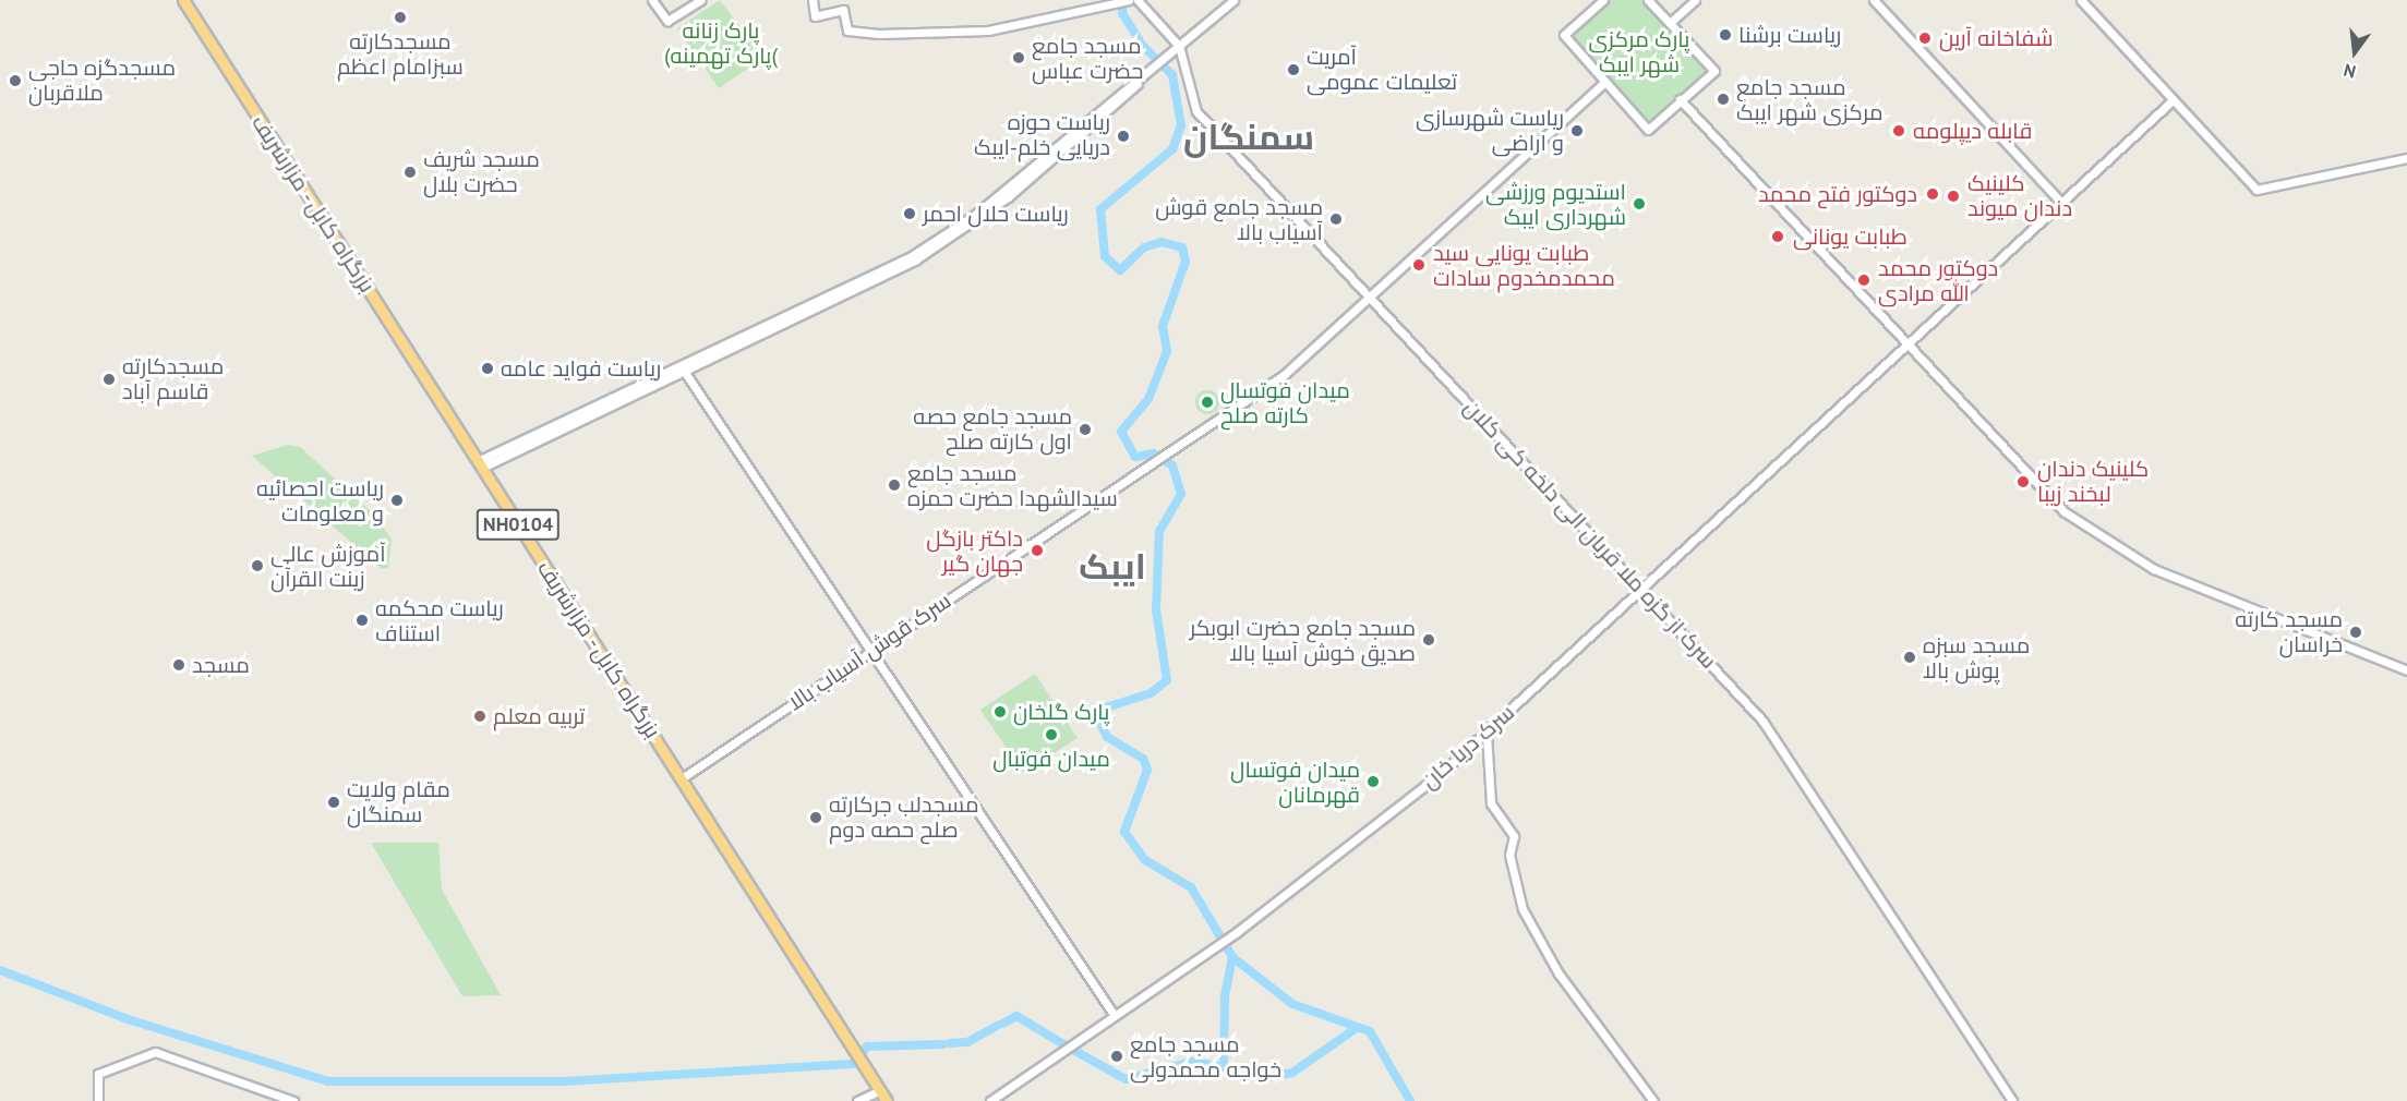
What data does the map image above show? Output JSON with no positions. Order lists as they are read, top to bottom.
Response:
{
  "streets": {
    "highway": ["بزرگراه کابل - مزارشریف", "NH0104"],
    "street": ["سرک از گزه ملا قربان الی دلخه کی کلان", "سرک قوش آسیاب بالا", "سرک دریا خان"]
  },
  "crossings": [
    ["بزرگراه کابل - مزارشریف", "سرک قوش آسیاب بالا"],
    ["سرک از گزه ملا قربان الی دلخه کی کلان", "سرک قوش آسیاب بالا"],
    ["سرک از گزه ملا قربان الی دلخه کی کلان", "سرک دریا خان"]
  ],
  "districts": ["سمنگان", "ایبک"],
  "parks": ["پارک زنانه (پارک تهمینه(", "پارک مرکزی شهر ایبک"],
  "places": [
    "مسجدکارته سبزامام اعظم",
    "ریاست برشنا",
    "شفاخانه آرین",
    "مسجد جامع حضرت عباس",
    "آمریت تعلیمات عمومی",
    "مسجدگزه حاجی ملاقربان",
    "مسجد جامع مرکزی شهر ایبک",
    "ریاست شهرسازی و اراضی",
    "قابله دیپلومه",
    "ریاست حوزه دریایی خلم-ایبک",
    "مسجد شریف حضرت بلال",
    "دوکتور فتح محمد",
    "کلینیک دندان میوند",
    "استدیوم ورزشی شهرداری ایبک",
    "ریاست حلال احمر",
    "مسجد جامع قوش آسیاب بالا",
    "طبابت یونانی",
    "طبابت یونایی سید محمدمخدوم سادات",
    "دوکتور محمد الله مرادی",
    "ریاست فواید عامه",
    "مسجدکارته قاسم آباد",
    "میدان فوتسال کارته صلح",
    "مسجد جامع حصه اول کارته صلح",
    "کلینیک دندان لبخند زیبا",
    "مسجد جامع سیدالشهدا حضرت حمزه",
    "ریاست احصائیه و معلومات",
    "داکتر بازگل جهان گیر",
    "آموزش عالی زینت القرآن",
    "ریاست محکمه استناف",
    "مسجد کارته خراسان",
    "مسجد جامع حضرت ابوبکر صدیق خوش آسیا بالا",
    "مسجد سبزه پوش بالا",
    "مسجد",
    "پارک گلخان",
    "تربیه معلم",
    "میدان فوتبال",
    "میدان فوتسال قهرمانان",
    "مقام ولایت سمنگان",
    "مسجدلب جرکارته صلح حصه دوم",
    "مسجد جامع خواجه محمدولی"
  ],
  "north": "bottom"
}
